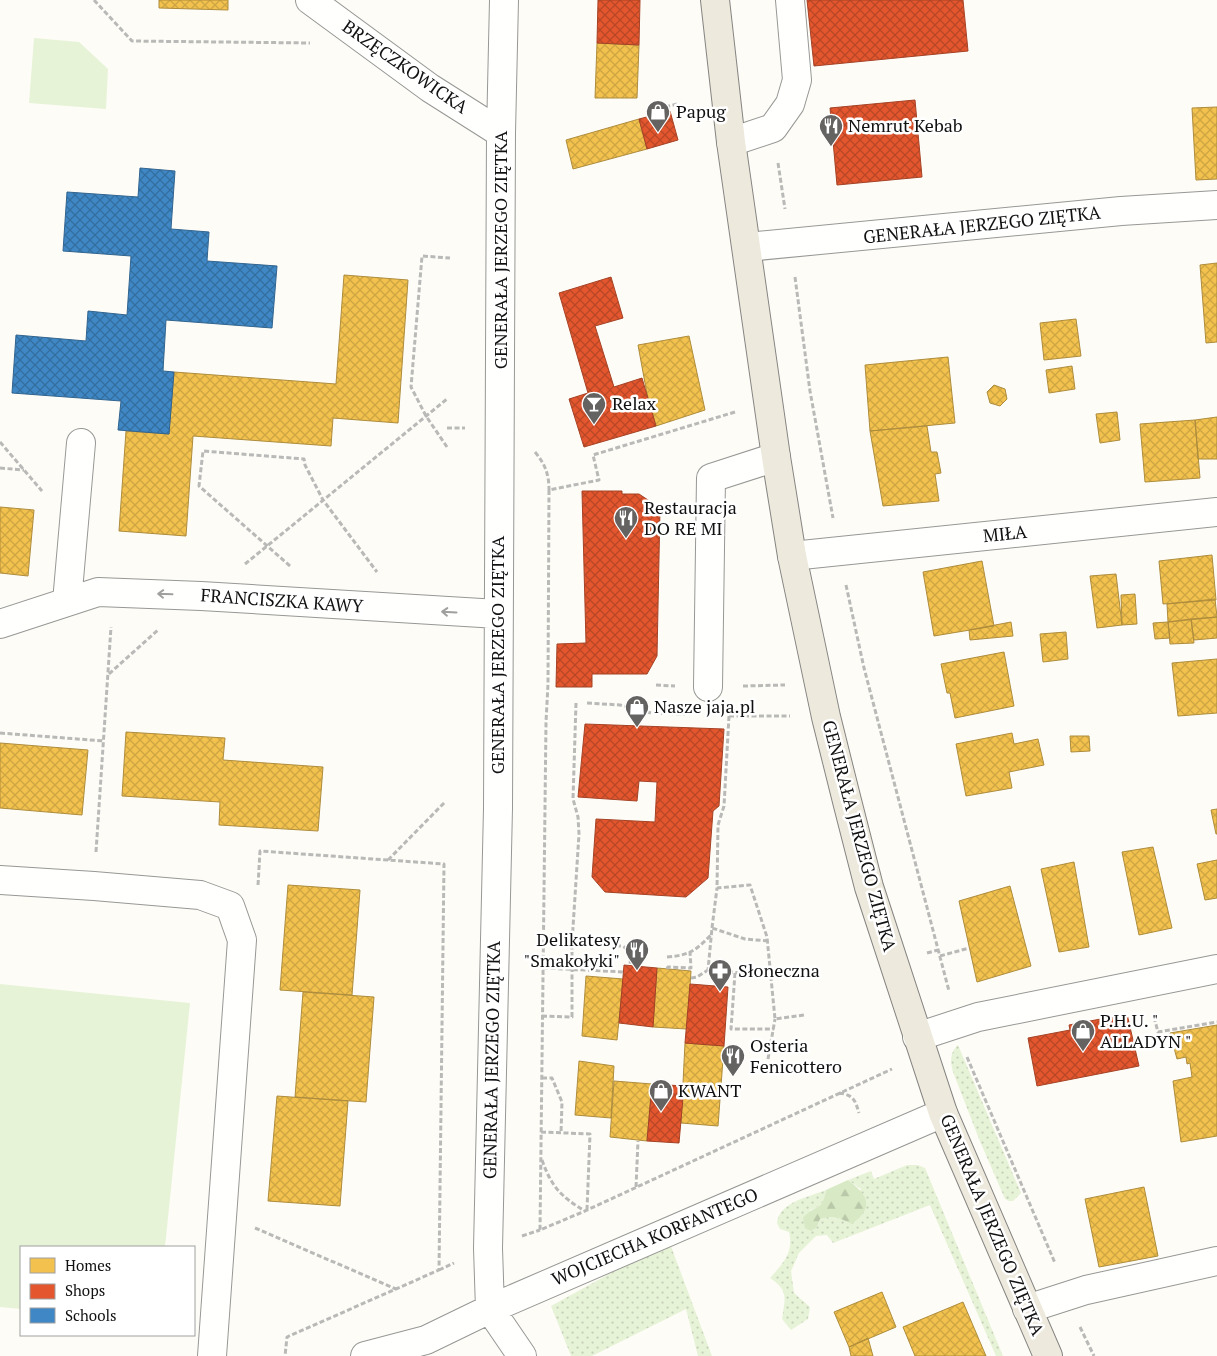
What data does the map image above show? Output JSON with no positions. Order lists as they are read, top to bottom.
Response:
{
  "streets": {
    "main road": ["GENERAŁA JERZEGO ZIĘTKA"],
    "street": [
      "BRZĘCZKOWICKA",
      "MIŁA",
      "FRANCISZKA KAWY",
      "WOJCIECHA KORFANTEGO"
    ]
  },
  "crossings": [
    ["BRZĘCZKOWICKA", "GENERAŁA JERZEGO ZIĘTKA"],
    ["GENERAŁA JERZEGO ZIĘTKA", "MIŁA"],
    ["GENERAŁA JERZEGO ZIĘTKA", "FRANCISZKA KAWY"],
    ["GENERAŁA JERZEGO ZIĘTKA", "WOJCIECHA KORFANTEGO"]
  ],
  "one_way": ["FRANCISZKA KAWY"],
  "places": {
    "shop": [
      "Papug",
      "Nasze jaja.pl",
      "P.H.U. \" ALLADYN \"",
      "KWANT"
    ],
    "restaurant": [
      "Nemrut Kebab",
      "Restauracja DO RE MI",
      "Delikatesy \"Smakołyki\"",
      "Osteria Fenicottero"
    ],
    "bar": ["Relax"],
    "pharmacy": ["Słoneczna"]
  },
  "legend": ["Homes", "Shops", "Schools"]
}
